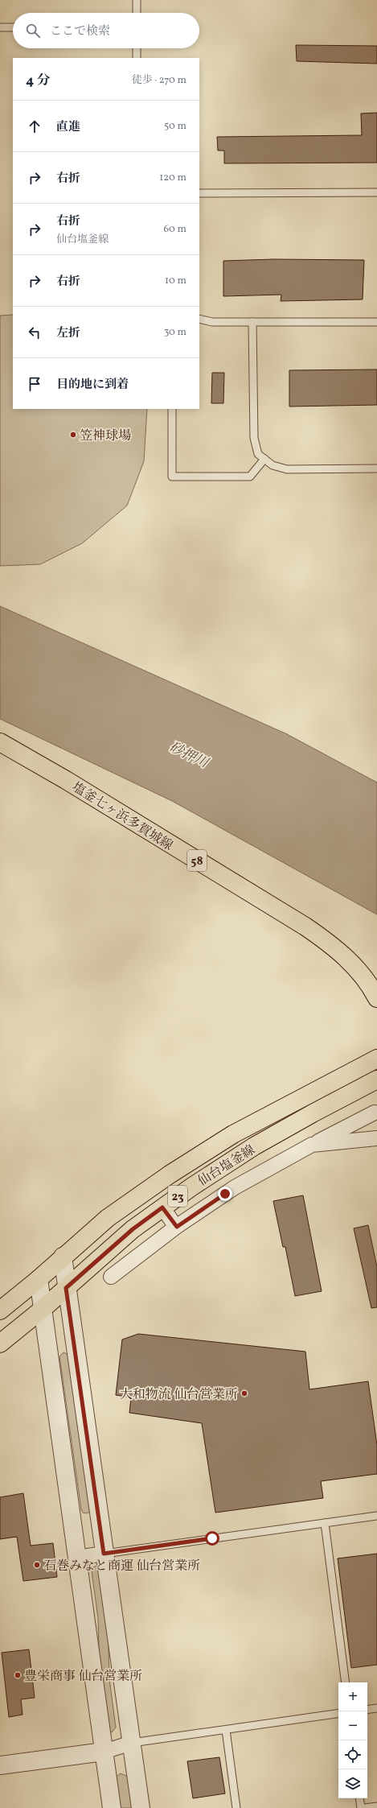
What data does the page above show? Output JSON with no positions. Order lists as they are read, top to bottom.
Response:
{
  "streets": {
    "main road": [
      "塩釜七ヶ浜多賀城線",
      "58",
      "仙台塩釜線",
      "23"
    ]
  },
  "water": ["砂押川"],
  "places": [
    "笠神球場",
    "大和物流 仙台営業所",
    "石巻みなと商運 仙台営業所",
    "豊栄商事 仙台営業所"
  ],
  "page": {
    "search": "ここで検索",
    "heading": ["4 分", "徒歩 · 270 m"],
    "list": [
      ["直進", "50 m"],
      ["右折", "120 m"],
      ["右折", "仙台塩釜線", "60 m"],
      ["右折", "10 m"],
      ["左折", "30 m"],
      "目的地に到着"
    ],
    "map_buttons": ["+", "−"]
  }
}
